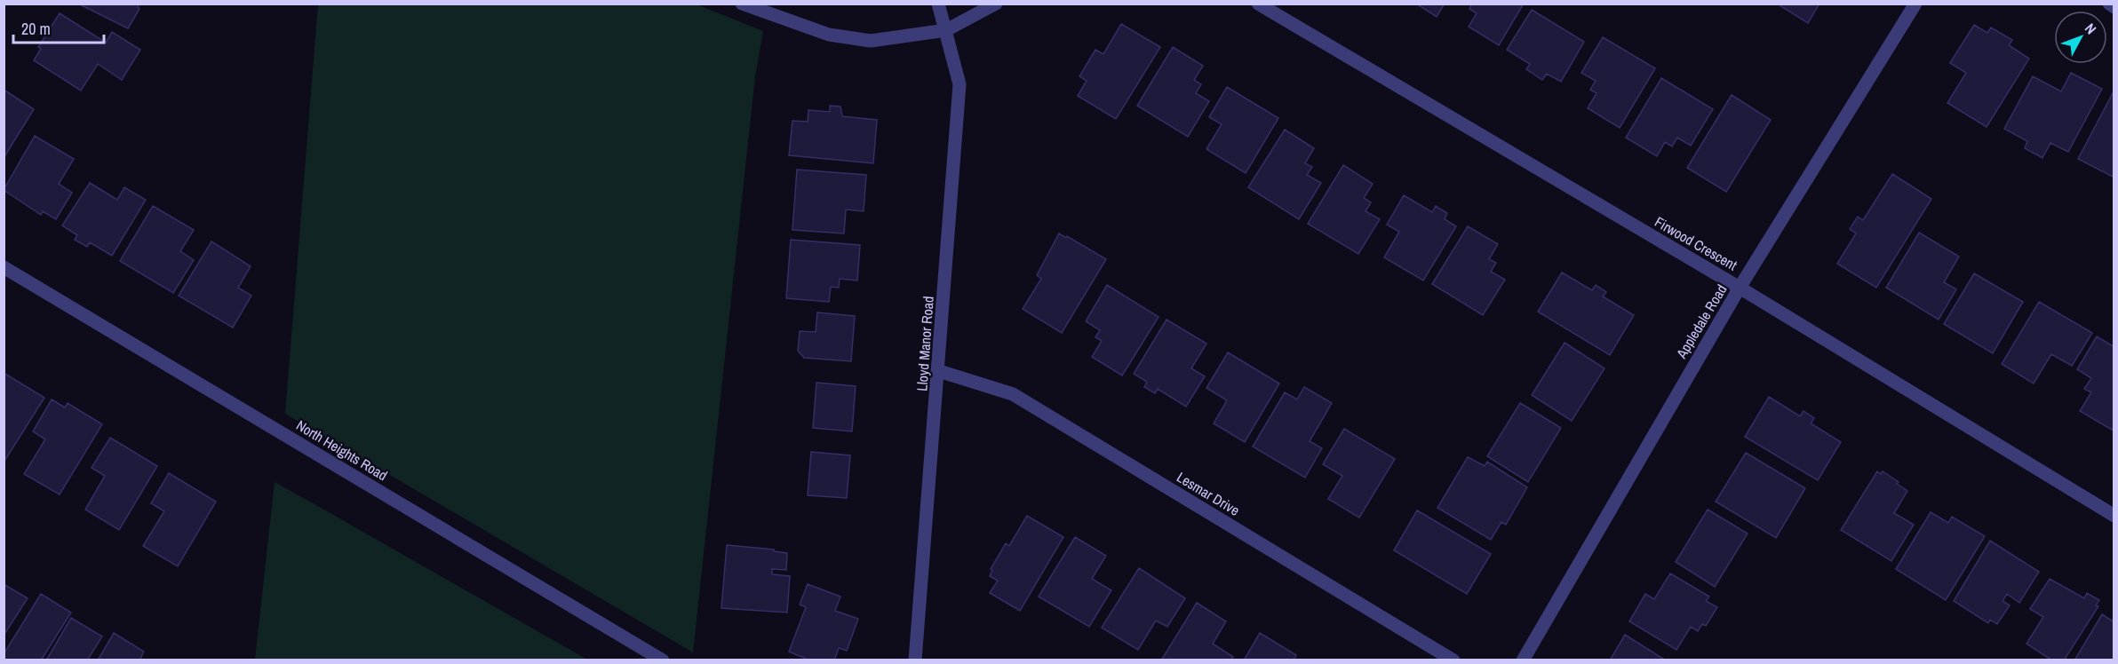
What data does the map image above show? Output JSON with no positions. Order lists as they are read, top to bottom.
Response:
{
  "streets": {
    "street": [
      "Firwood Crescent",
      "Appledale Road",
      "Lloyd Manor Road",
      "North Heights Road",
      "Lesmar Drive"
    ]
  },
  "crossings": [
    ["Firwood Crescent", "Appledale Road"],
    ["Lloyd Manor Road", "Lesmar Drive"]
  ],
  "scale_bar": "20 m",
  "north": "top right"
}
